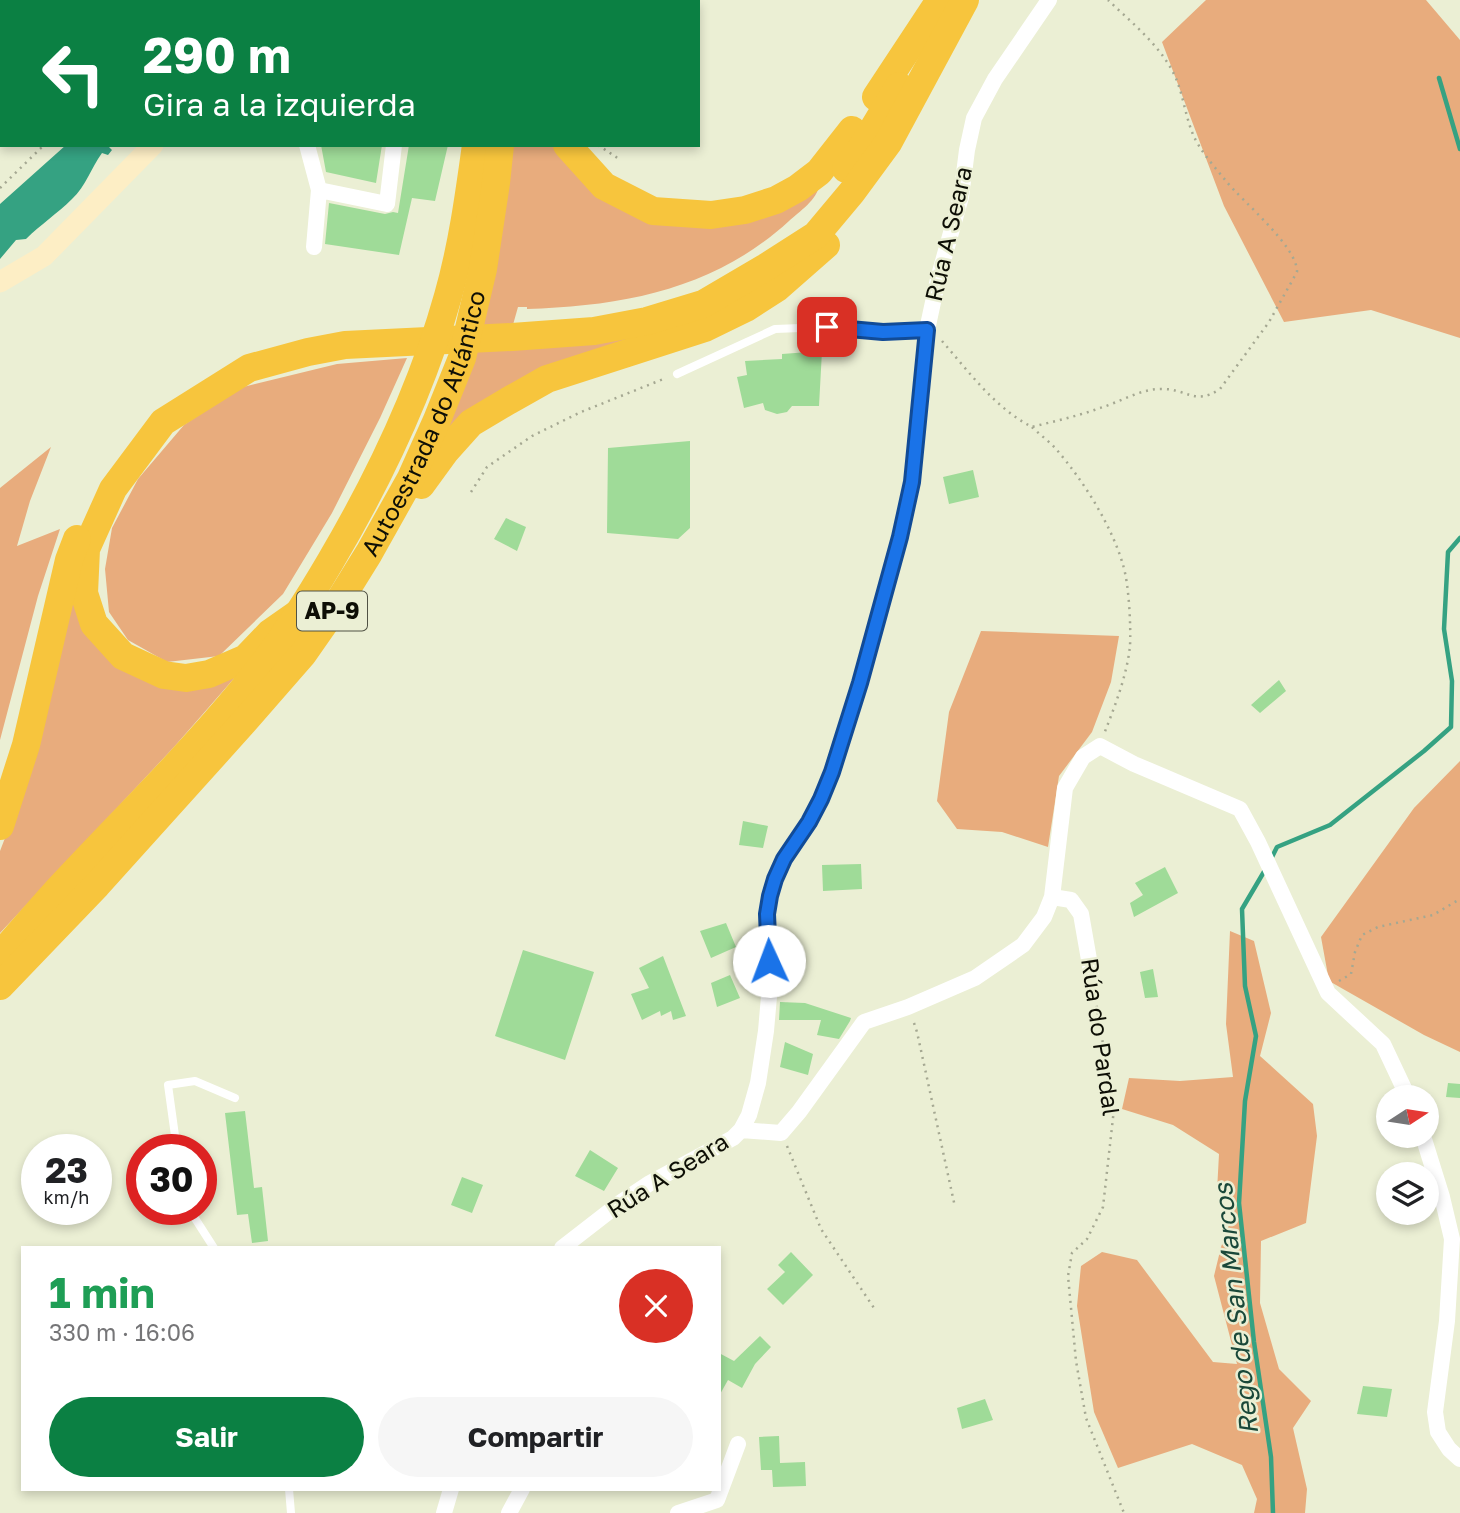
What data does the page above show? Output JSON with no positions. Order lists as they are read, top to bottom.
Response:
{
  "streets": {
    "highway": ["Autoestrada do Atlántico", "AP-9"],
    "street": ["Rúa A Seara", "Rúa do Pardal"]
  },
  "water": ["Rego de San Marcos"],
  "north": "right",
  "page": {
    "turn": ["290 m", "Gira a la izquierda"],
    "speed": "23 km/h",
    "limit": "30",
    "heading": ["1 min", "330 m · 16:06"],
    "buttons": ["Salir", "Compartir"]
  }
}
